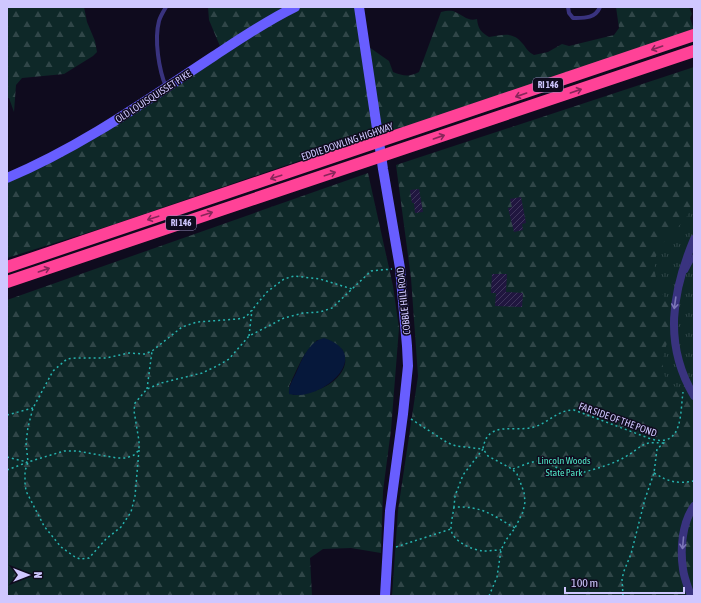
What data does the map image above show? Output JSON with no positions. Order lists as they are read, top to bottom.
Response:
{
  "streets": {
    "highway": ["RI 146", "EDDIE DOWLING HIGHWAY"],
    "street": ["OLD LOUISQUISSET PIKE", "COBBLE HILL ROAD"],
    "path": ["FAR SIDE OF THE POND"]
  },
  "parks": ["Lincoln Woods State Park"],
  "scale_bar": "100 m",
  "north": "right"
}
